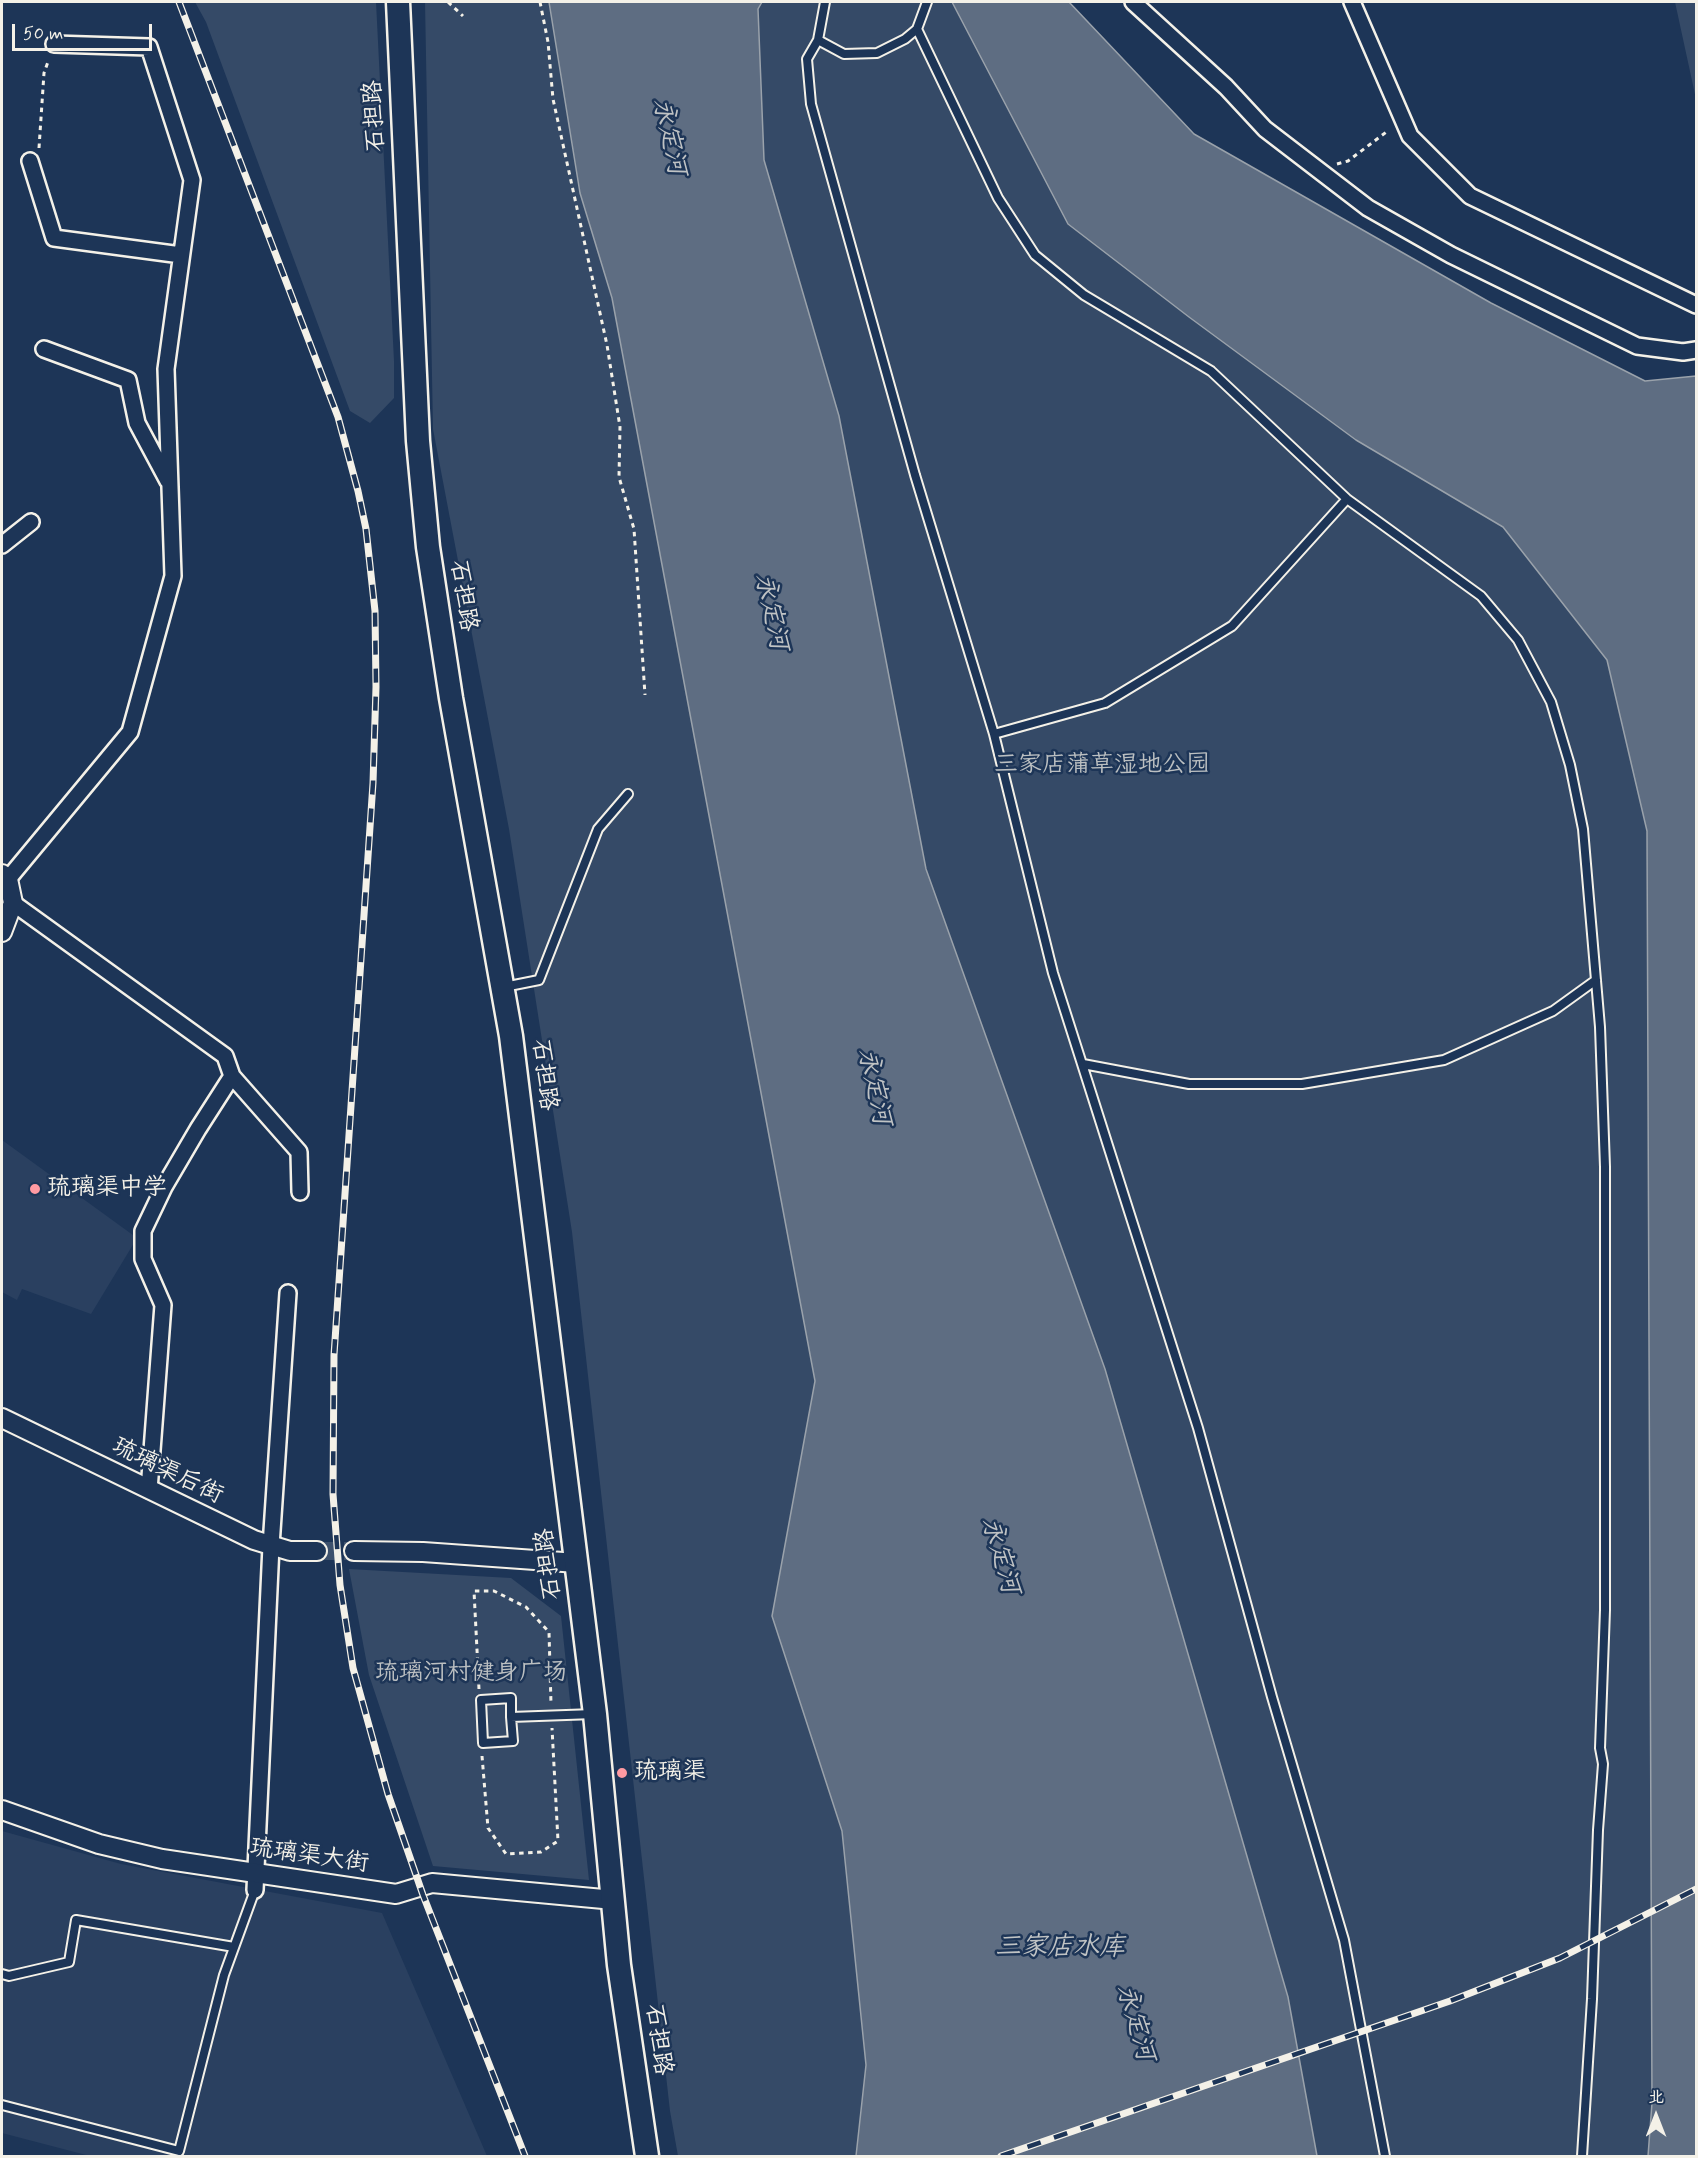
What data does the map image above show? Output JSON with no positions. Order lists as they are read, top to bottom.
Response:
{
  "streets": {
    "main road": ["石担路"],
    "street": ["琉璃渠后街", "琉璃渠大街"]
  },
  "crossings": [
    ["石担路", "琉璃渠大街"]
  ],
  "water": ["永定河", "三家店水库"],
  "parks": ["三家店蒲草湿地公园", "琉璃河村健身广场"],
  "places": ["琉璃渠中学", "琉璃渠"],
  "scale_bar": "50 m",
  "north": "top"
}
